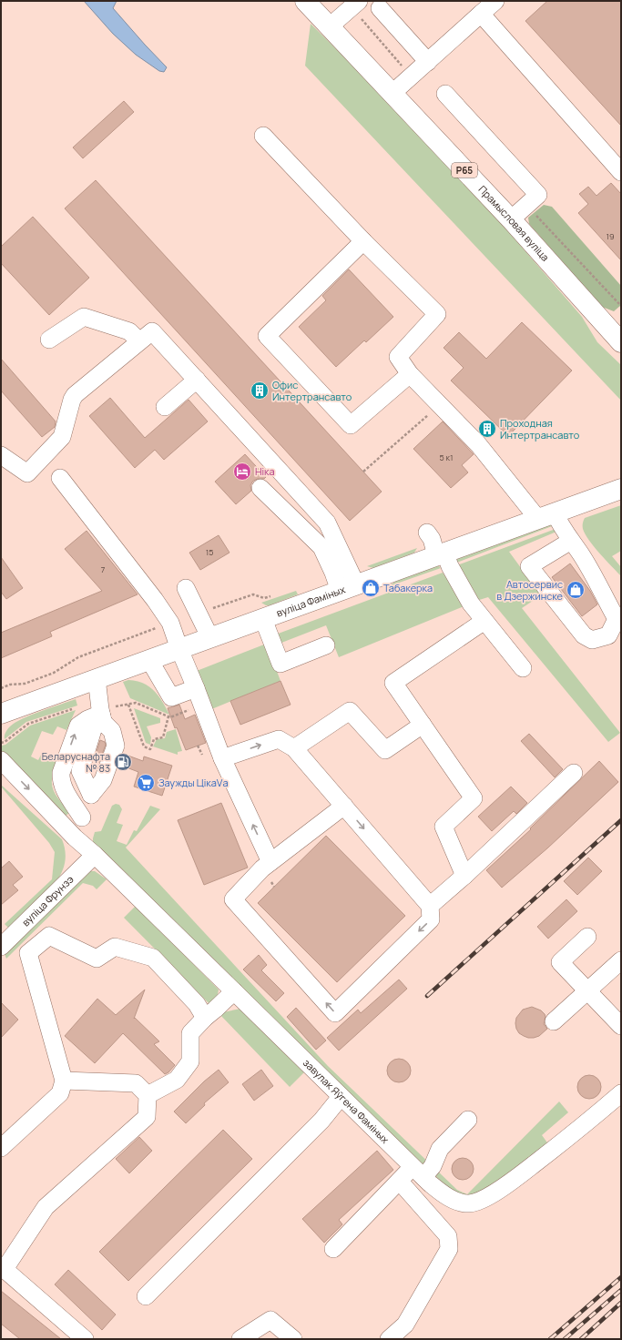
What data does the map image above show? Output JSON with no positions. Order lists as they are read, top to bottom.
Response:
{
  "streets": {
    "main road": ["Р65", "Прамысловая вуліца", "вуліца Фаміных"],
    "street": ["вуліца Фрунзэ", "завулак Яўгена Фаміных"]
  },
  "crossings": [
    ["вуліца Фрунзэ", "завулак Яўгена Фаміных"]
  ],
  "places": {
    "building": ["Офис Интертрансавто", "Проходная Интертрансавто"],
    "hotel": ["Ніка"],
    "shop": ["Табакерка", "Автосервис в Дзержинске"],
    "fuel station": ["Беларуснафта № 83"],
    "supermarket": ["Заужды ЦікаVа"]
  },
  "house_numbers": [
    "19",
    "5 к1",
    "15",
    "7"
  ]
}
